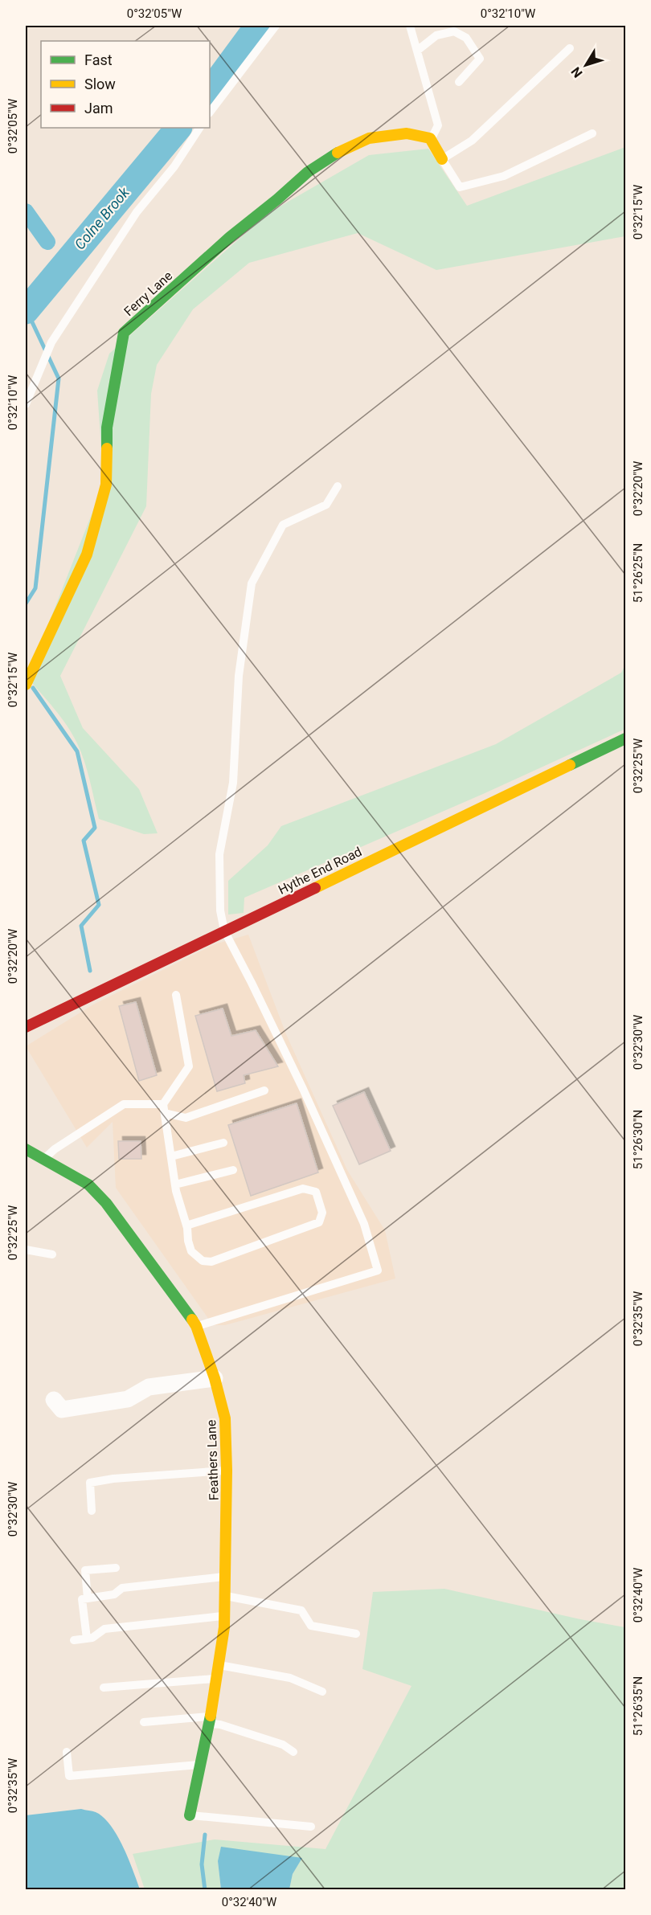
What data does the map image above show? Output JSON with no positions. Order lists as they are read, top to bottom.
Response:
{
  "streets": {
    "street": ["Ferry Lane", "Hythe End Road", "Feathers Lane"]
  },
  "water": ["Colne Brook"],
  "legend": ["Fast", "Slow", "Jam"],
  "north": "bottom left",
  "coordinates": [
    "0°32'05\"W",
    "0°32'10\"W",
    "0°32'15\"W",
    "0°32'20\"W",
    "51°26'25\"N",
    "0°32'25\"W",
    "0°32'30\"W",
    "51°26'30\"N",
    "0°32'35\"W",
    "0°32'40\"W",
    "51°26'35\"N"
  ]
}
